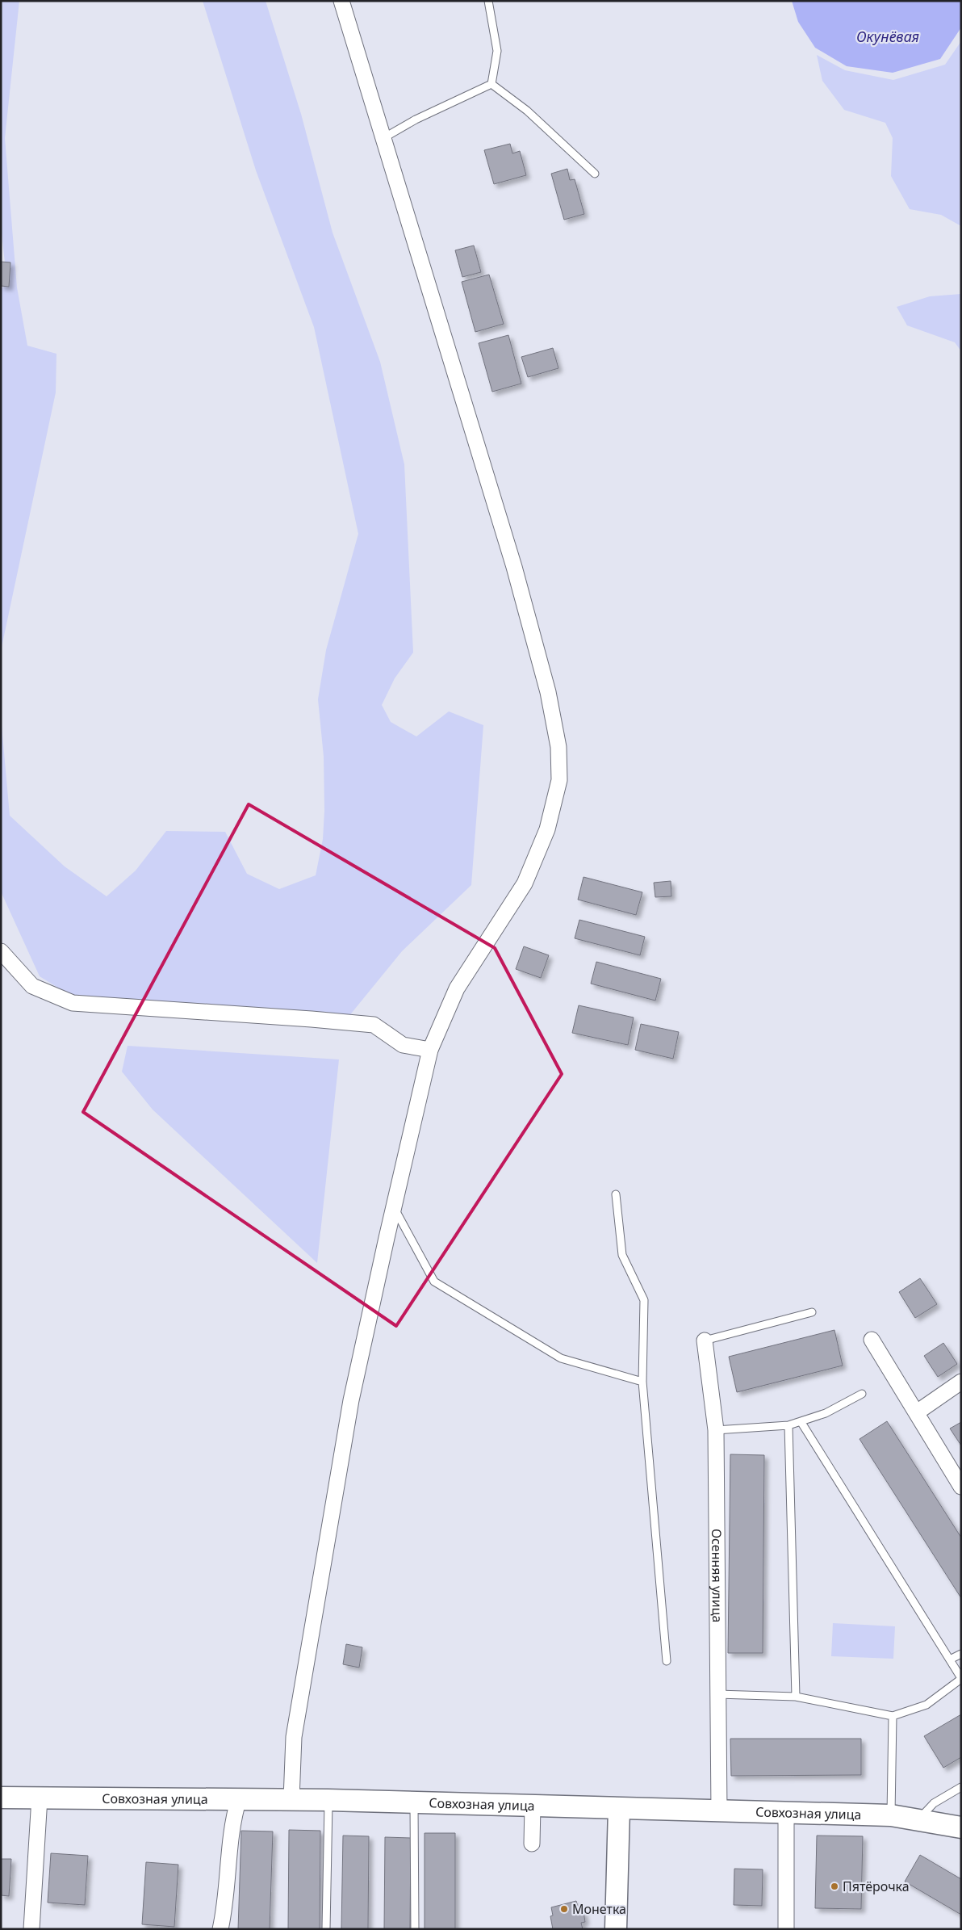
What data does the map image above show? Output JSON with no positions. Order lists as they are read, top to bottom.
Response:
{
  "streets": {
    "main road": ["Совхозная улица"],
    "street": ["Осенняя улица"]
  },
  "crossings": [
    ["Осенняя улица", "Совхозная улица"]
  ],
  "water": ["Окунёвая"],
  "places": ["Пятёрочка", "Монетка"]
}
